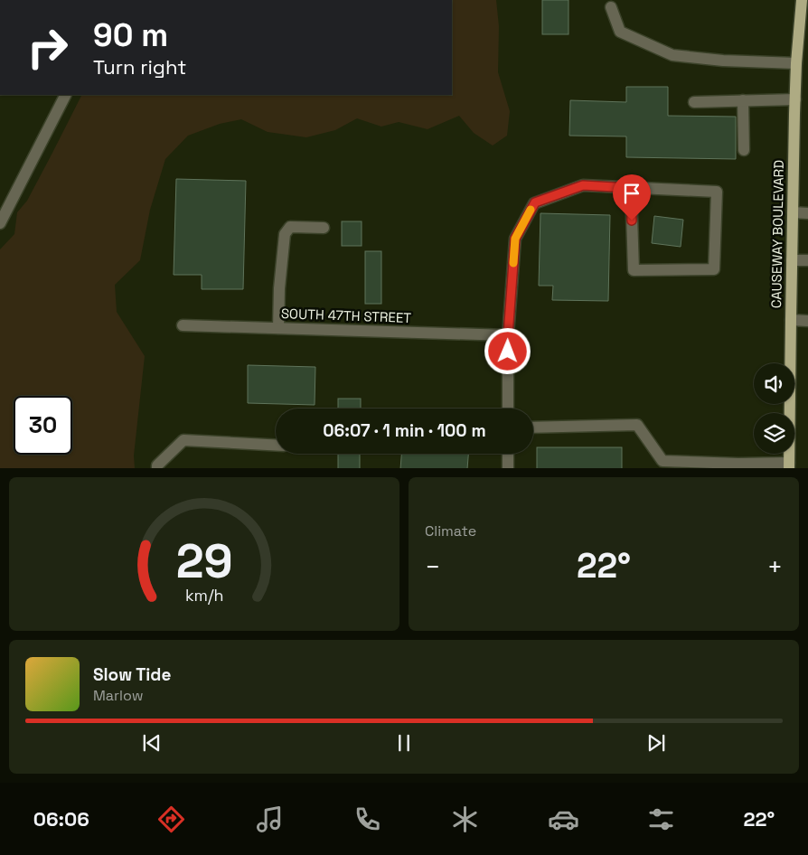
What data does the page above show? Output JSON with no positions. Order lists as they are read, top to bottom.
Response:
{
  "streets": {
    "main road": ["CAUSEWAY BOULEVARD"],
    "street": ["SOUTH 47TH STREET"]
  },
  "page": {
    "turn": ["90 m", "Turn right"],
    "limit": "30",
    "trip": "06:07 · 1 min · 100 m",
    "tile": "Climate",
    "heat": ["−", "22°", "+"],
    "song": ["Slow Tide", "Marlow"],
    "tabs": ["06:06", "22°"],
    "gauge": ["29", "km/h"]
  }
}
